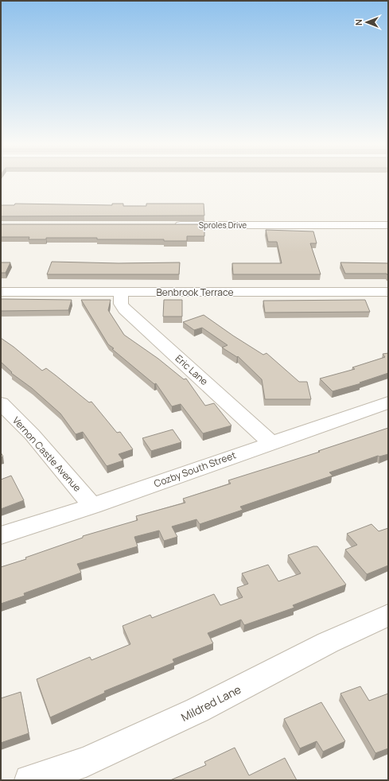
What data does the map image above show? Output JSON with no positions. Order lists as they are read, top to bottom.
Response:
{
  "streets": {
    "street": [
      "Sproles Drive",
      "Benbrook Terrace",
      "Eric Lane",
      "Vernon Castle Avenue",
      "Cozby South Street",
      "Mildred Lane"
    ]
  },
  "crossings": [
    ["Benbrook Terrace", "Eric Lane"],
    ["Eric Lane", "Cozby South Street"],
    ["Vernon Castle Avenue", "Cozby South Street"]
  ],
  "north": "left"
}
